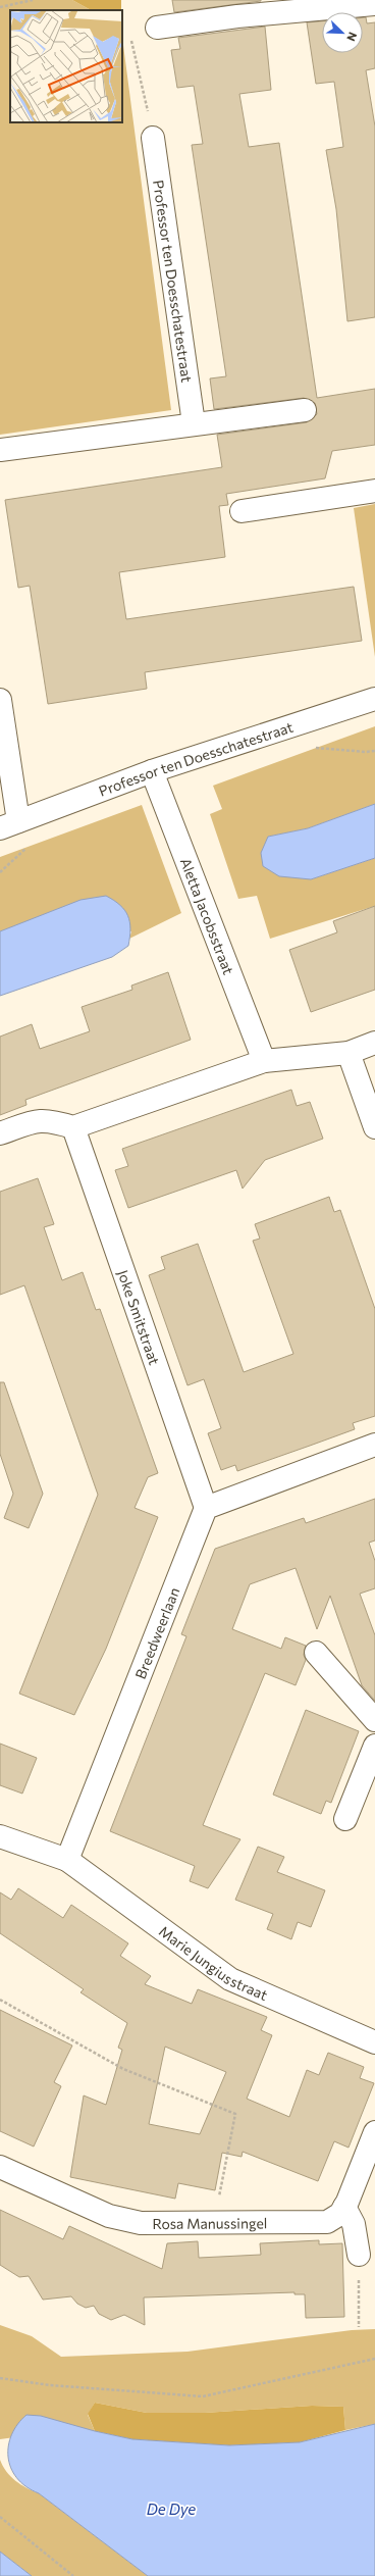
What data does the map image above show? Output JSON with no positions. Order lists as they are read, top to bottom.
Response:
{
  "streets": {
    "street": [
      "Professor ten Doesschatestraat",
      "Aletta Jacobsstraat",
      "Joke Smitstraat",
      "Breedweerlaan",
      "Marie Jungiusstraat",
      "Rosa Manussingel"
    ]
  },
  "crossings": [
    ["Professor ten Doesschatestraat", "Aletta Jacobsstraat"],
    ["Joke Smitstraat", "Breedweerlaan"],
    ["Breedweerlaan", "Marie Jungiusstraat"]
  ],
  "water": ["De Dye"],
  "north": "bottom right"
}
